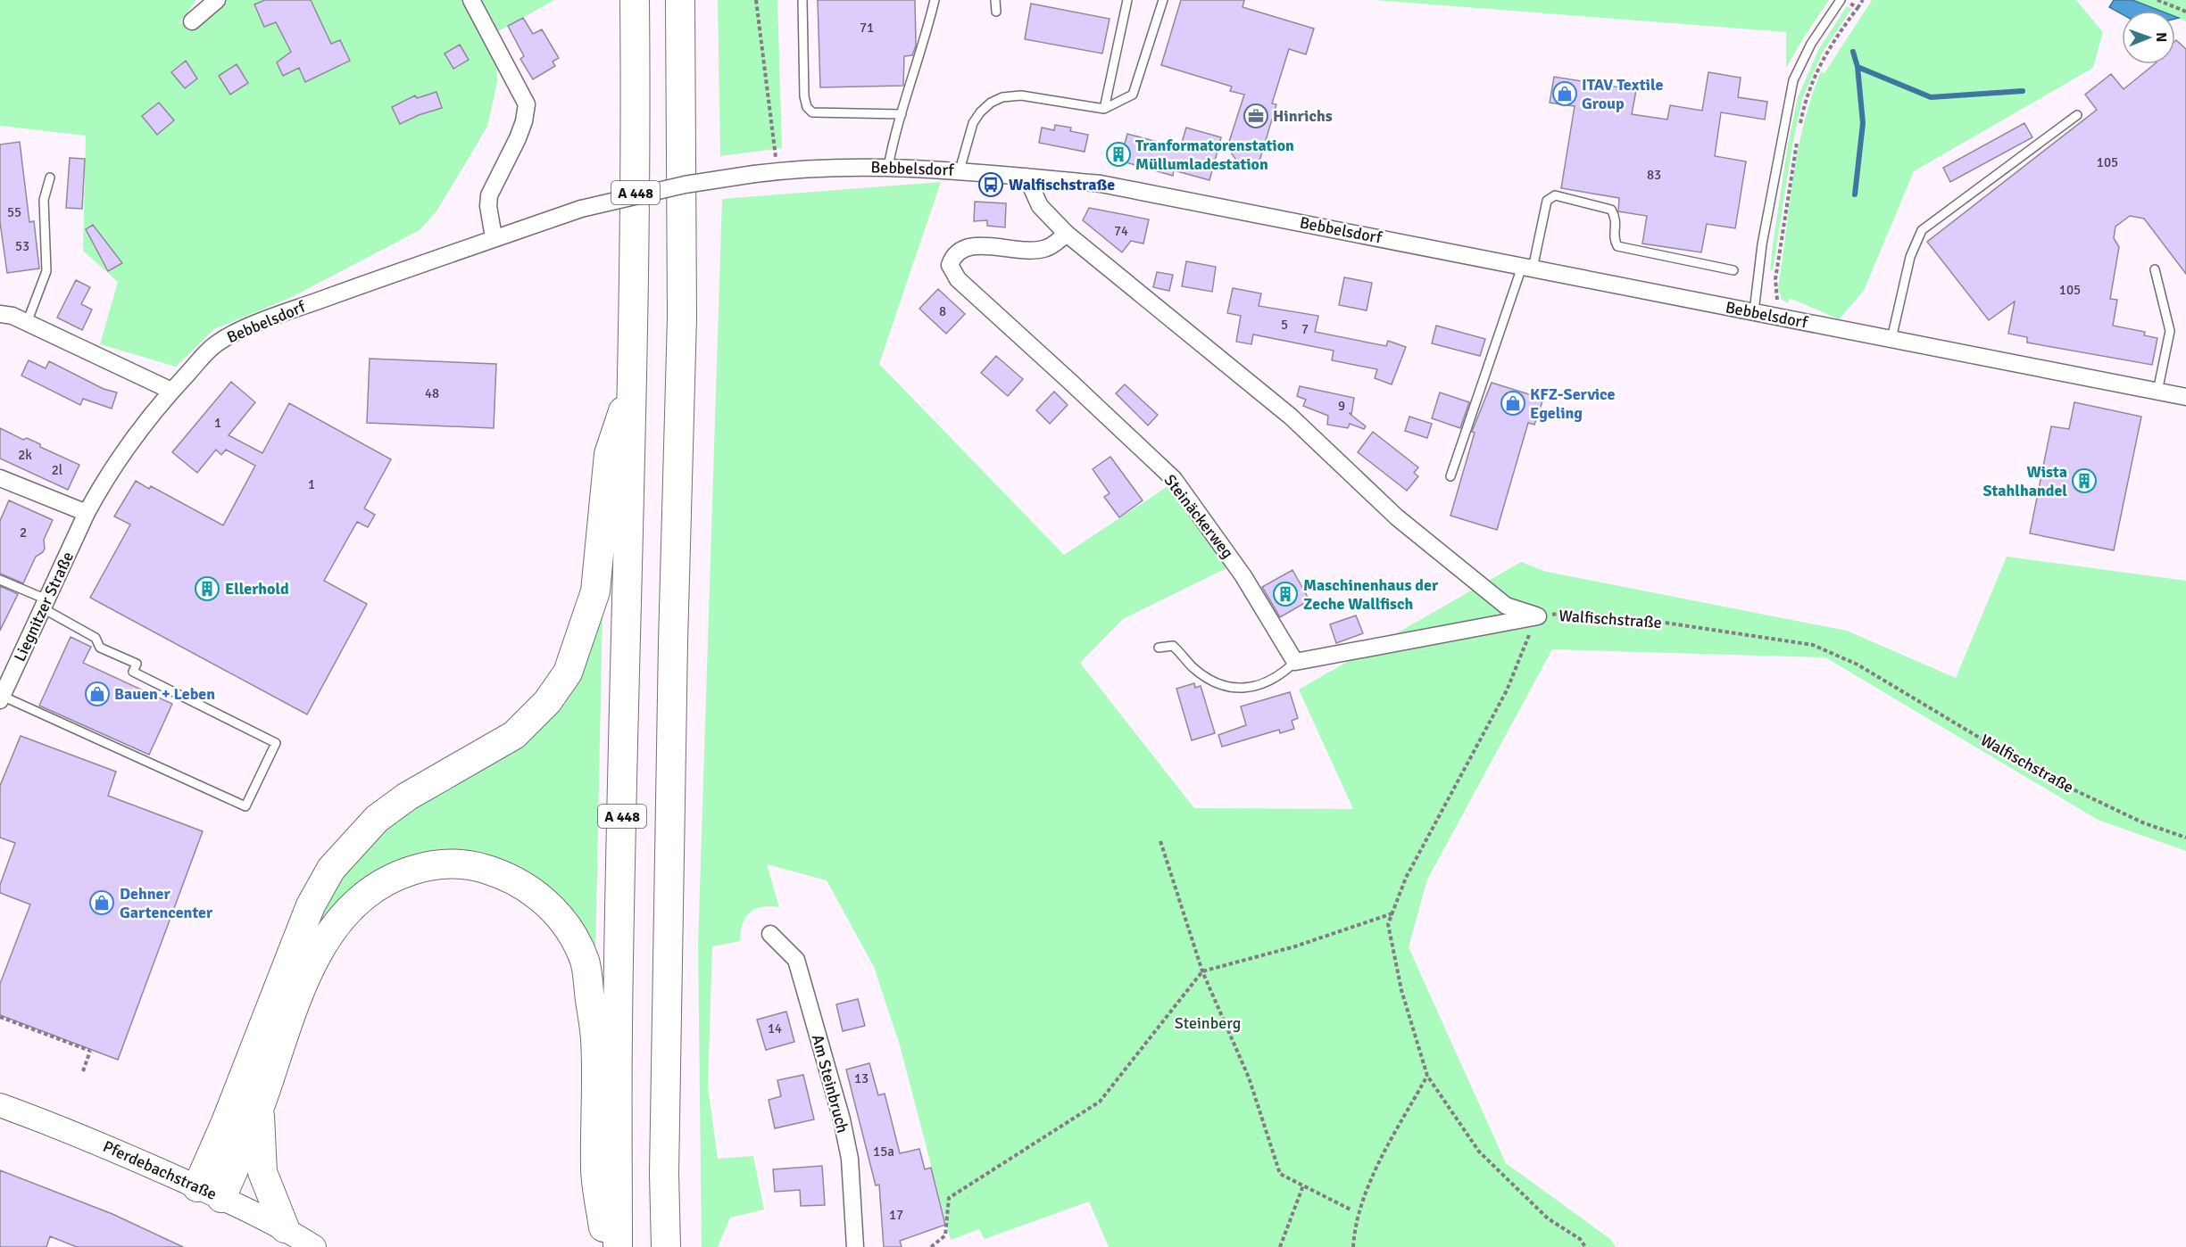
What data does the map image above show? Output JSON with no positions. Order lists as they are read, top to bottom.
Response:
{
  "streets": {
    "highway": ["A 448"],
    "main road": ["Pferdebachstraße"],
    "street": [
      "Bebbelsdorf",
      "Steinäckerweg",
      "Liegnitzer Straße",
      "Walfischstraße",
      "Am Steinbruch"
    ]
  },
  "crossings": [
    ["Bebbelsdorf", "Liegnitzer Straße"],
    ["Bebbelsdorf", "Walfischstraße"],
    ["Steinäckerweg", "Walfischstraße"]
  ],
  "parks": ["Steinberg"],
  "places": {
    "shop": [
      "ITAV Textile Group",
      "KFZ-Service Egeling",
      "Bauen + Leben",
      "Dehner Gartencenter"
    ],
    "office": ["Hinrichs"],
    "building": [
      "Tranformatorenstation Müllumladestation",
      "Wista Stahlhandel",
      "Ellerhold",
      "Maschinenhaus der Zeche Wallfisch"
    ],
    "bus stop": ["Walfischstraße"]
  },
  "house_numbers": [
    "71",
    "105",
    "83",
    "55",
    "74",
    "53",
    "105",
    "8",
    "5",
    "7",
    "48",
    "9",
    "1",
    "2k",
    "2l",
    "1",
    "2",
    "14",
    "13",
    "15a",
    "17"
  ],
  "north": "right"
}
